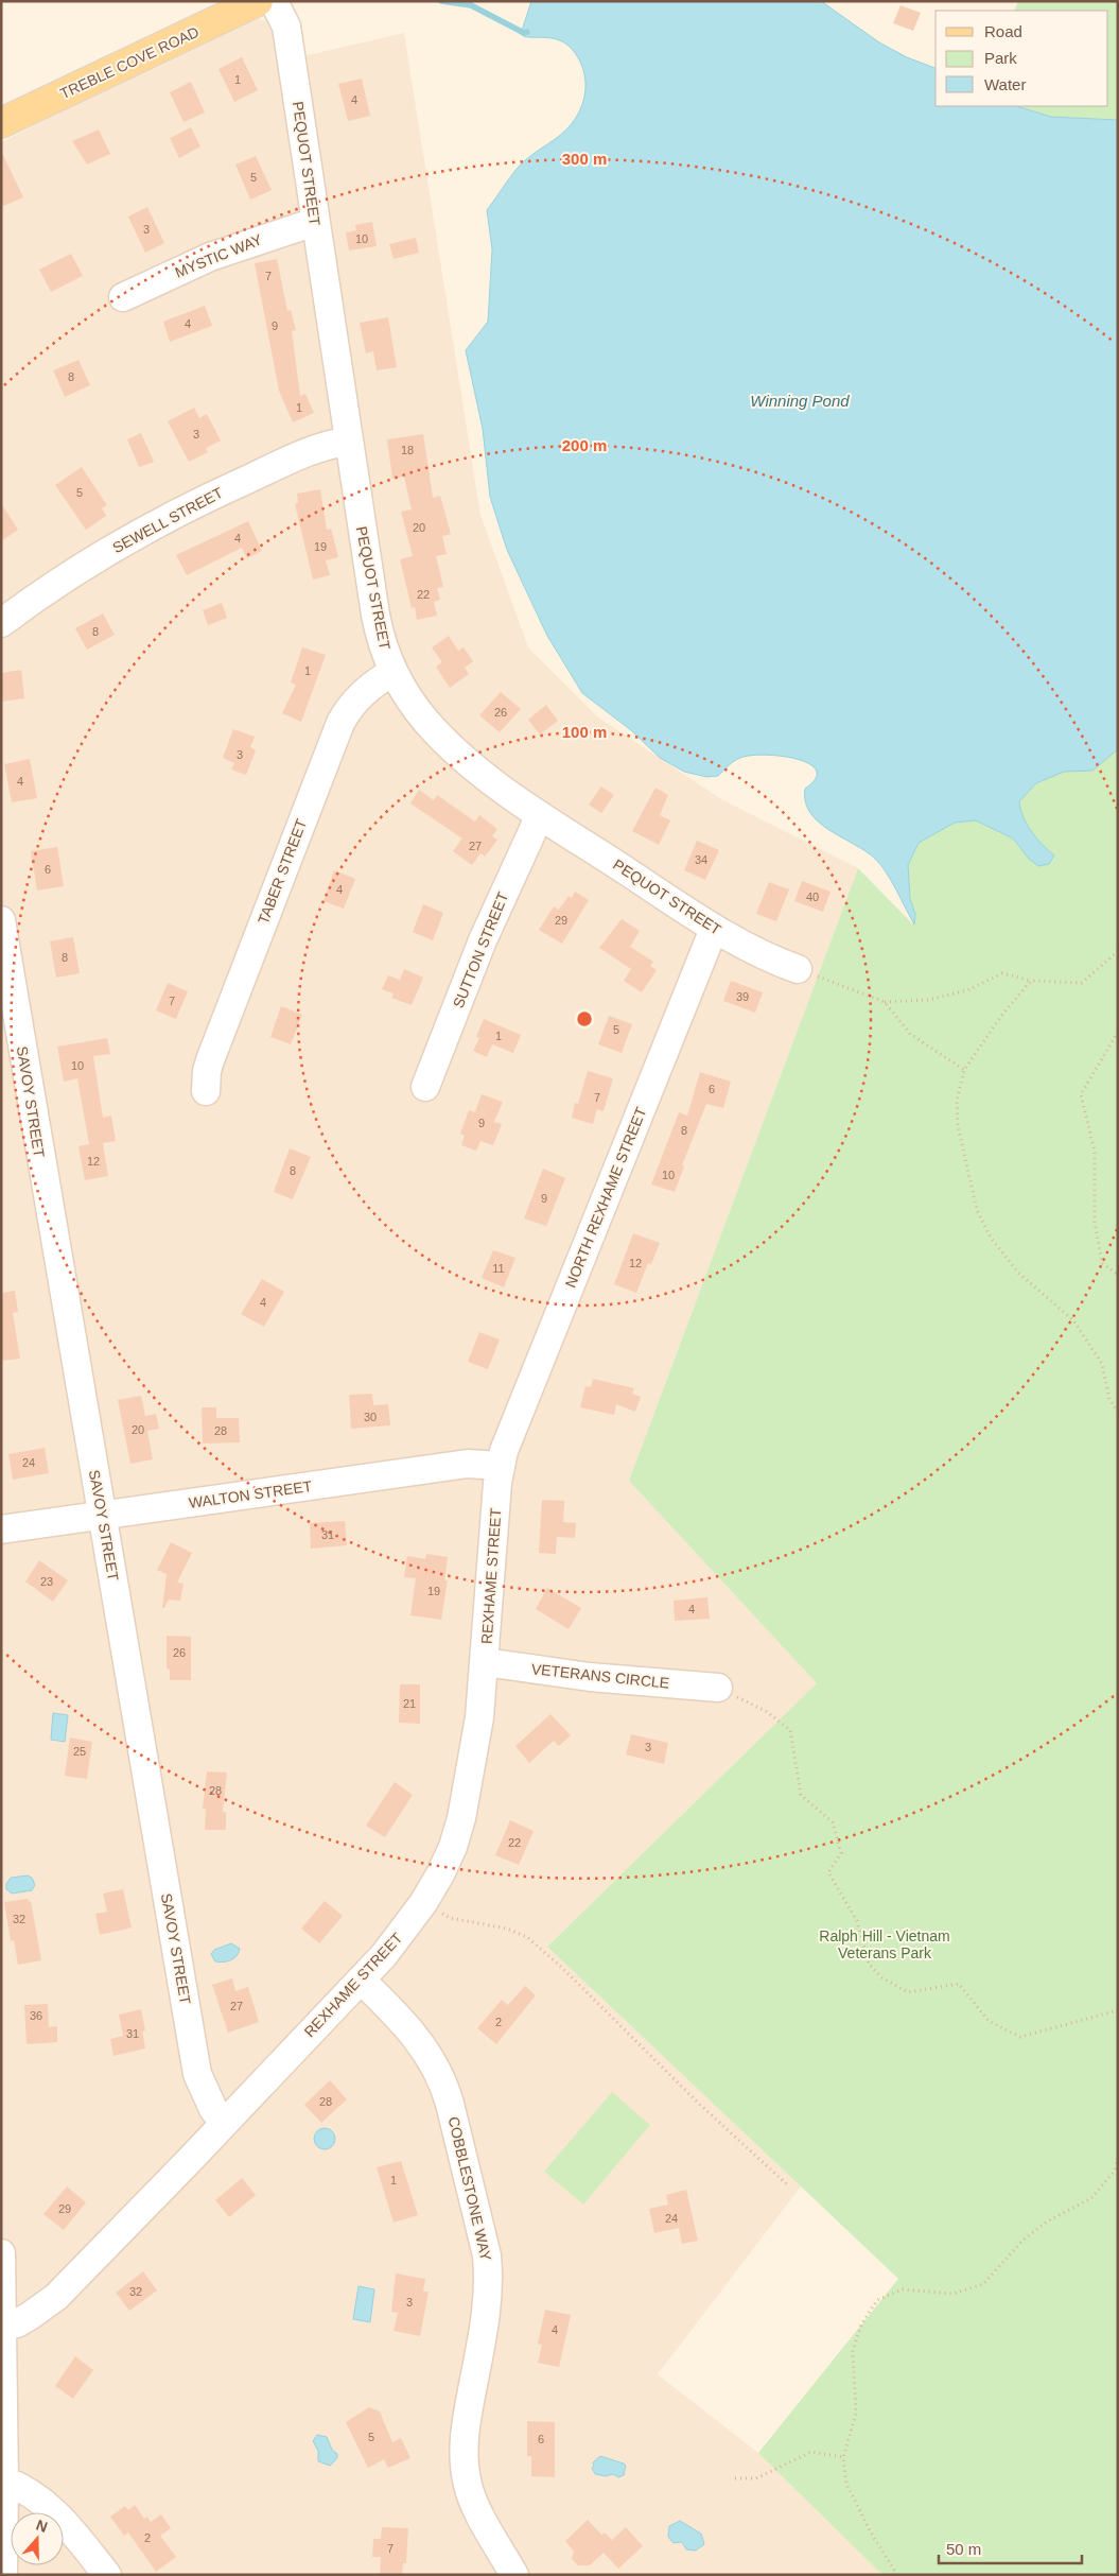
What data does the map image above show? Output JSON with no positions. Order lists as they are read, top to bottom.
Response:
{
  "streets": {
    "main road": ["TREBLE COVE ROAD"],
    "street": [
      "PEQUOT STREET",
      "MYSTIC WAY",
      "SEWELL STREET",
      "TABER STREET",
      "SUTTON STREET",
      "SAVOY STREET",
      "NORTH REXHAME STREET",
      "WALTON STREET",
      "REXHAME STREET",
      "VETERANS CIRCLE",
      "COBBLESTONE WAY"
    ]
  },
  "crossings": [
    ["PEQUOT STREET", "MYSTIC WAY"],
    ["PEQUOT STREET", "SEWELL STREET"],
    ["PEQUOT STREET", "TABER STREET"],
    ["PEQUOT STREET", "SUTTON STREET"],
    ["PEQUOT STREET", "NORTH REXHAME STREET"],
    ["SAVOY STREET", "WALTON STREET"],
    ["SAVOY STREET", "REXHAME STREET"],
    ["NORTH REXHAME STREET", "WALTON STREET"],
    ["NORTH REXHAME STREET", "REXHAME STREET"],
    ["WALTON STREET", "REXHAME STREET"],
    ["REXHAME STREET", "VETERANS CIRCLE"],
    ["REXHAME STREET", "COBBLESTONE WAY"]
  ],
  "water": ["Winning Pond"],
  "parks": ["Ralph Hill - Vietnam Veterans Park"],
  "house_numbers": [
    "1",
    "4",
    "5",
    "3",
    "10",
    "7",
    "4",
    "9",
    "8",
    "1",
    "3",
    "18",
    "5",
    "20",
    "4",
    "19",
    "22",
    "8",
    "1",
    "26",
    "3",
    "4",
    "27",
    "34",
    "6",
    "4",
    "40",
    "29",
    "8",
    "39",
    "7",
    "5",
    "1",
    "10",
    "6",
    "7",
    "9",
    "8",
    "12",
    "8",
    "10",
    "9",
    "12",
    "11",
    "4",
    "30",
    "20",
    "28",
    "24",
    "31",
    "23",
    "19",
    "4",
    "26",
    "21",
    "3",
    "25",
    "28",
    "22",
    "32",
    "27",
    "36",
    "2",
    "31",
    "28",
    "1",
    "29",
    "24",
    "32",
    "3",
    "4",
    "5",
    "6",
    "2",
    "7"
  ],
  "legend": ["Road", "Park", "Water"],
  "scale_bar": "50 m",
  "north": "top",
  "rings": ["300 m", "200 m", "100 m"]
}
